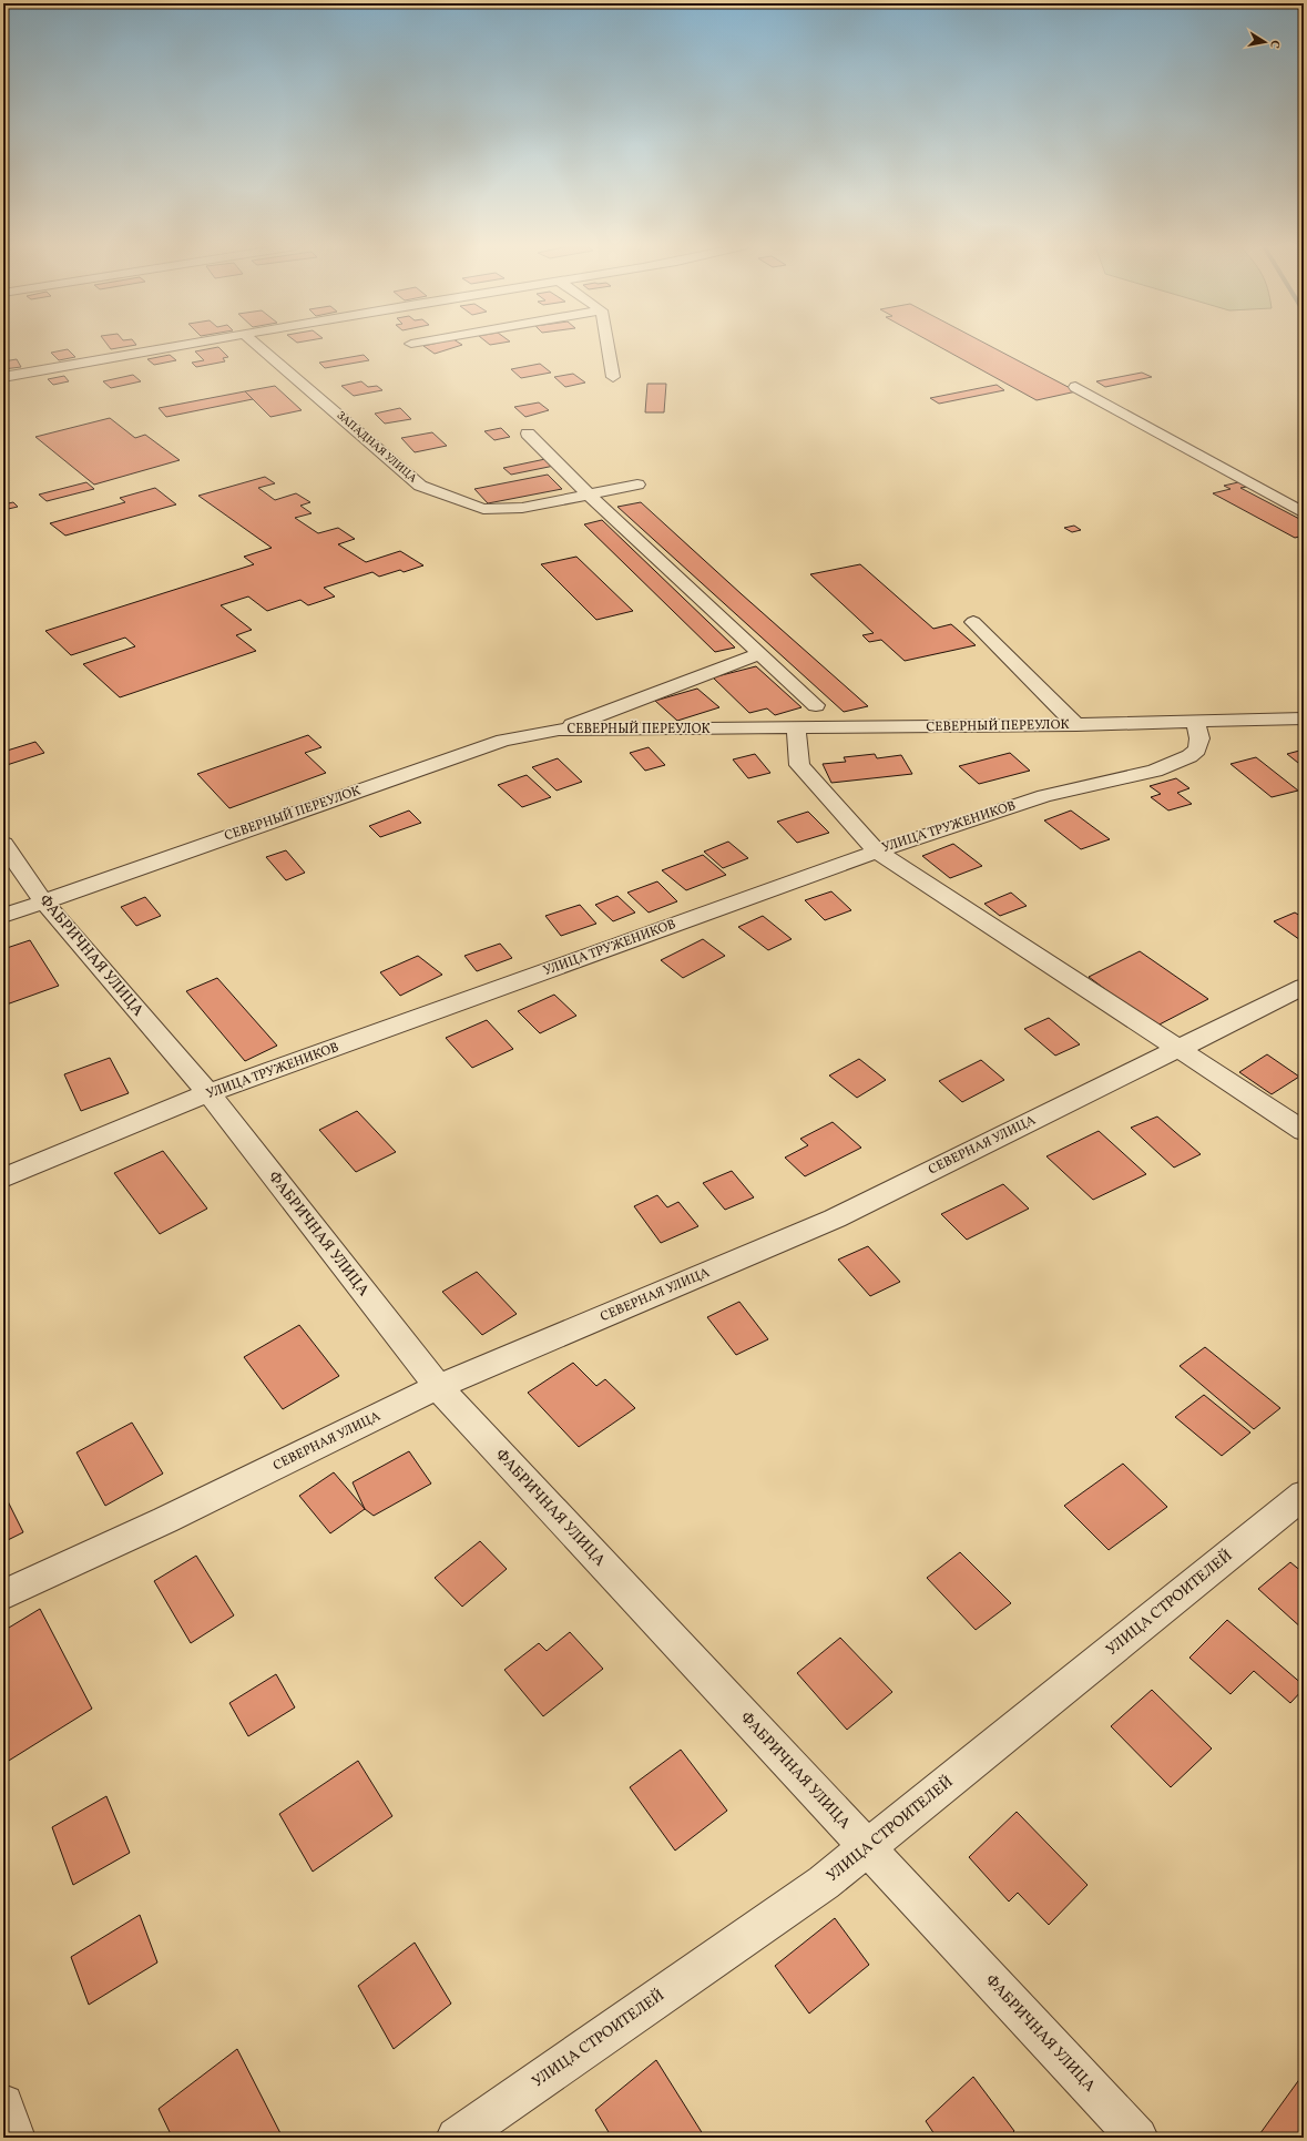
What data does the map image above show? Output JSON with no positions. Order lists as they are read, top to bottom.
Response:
{
  "streets": {
    "street": [
      "ЗАПАДНАЯ УЛИЦА",
      "СЕВЕРНЫЙ ПЕРЕУЛОК",
      "УЛИЦА ТРУЖЕНИКОВ",
      "ФАБРИЧНАЯ УЛИЦА",
      "СЕВЕРНАЯ УЛИЦА",
      "УЛИЦА СТРОИТЕЛЕЙ"
    ]
  },
  "crossings": [
    ["СЕВЕРНЫЙ ПЕРЕУЛОК", "УЛИЦА ТРУЖЕНИКОВ"],
    ["СЕВЕРНЫЙ ПЕРЕУЛОК", "ФАБРИЧНАЯ УЛИЦА"],
    ["УЛИЦА ТРУЖЕНИКОВ", "ФАБРИЧНАЯ УЛИЦА"],
    ["ФАБРИЧНАЯ УЛИЦА", "СЕВЕРНАЯ УЛИЦА"],
    ["ФАБРИЧНАЯ УЛИЦА", "УЛИЦА СТРОИТЕЛЕЙ"]
  ],
  "north": "right"
}
